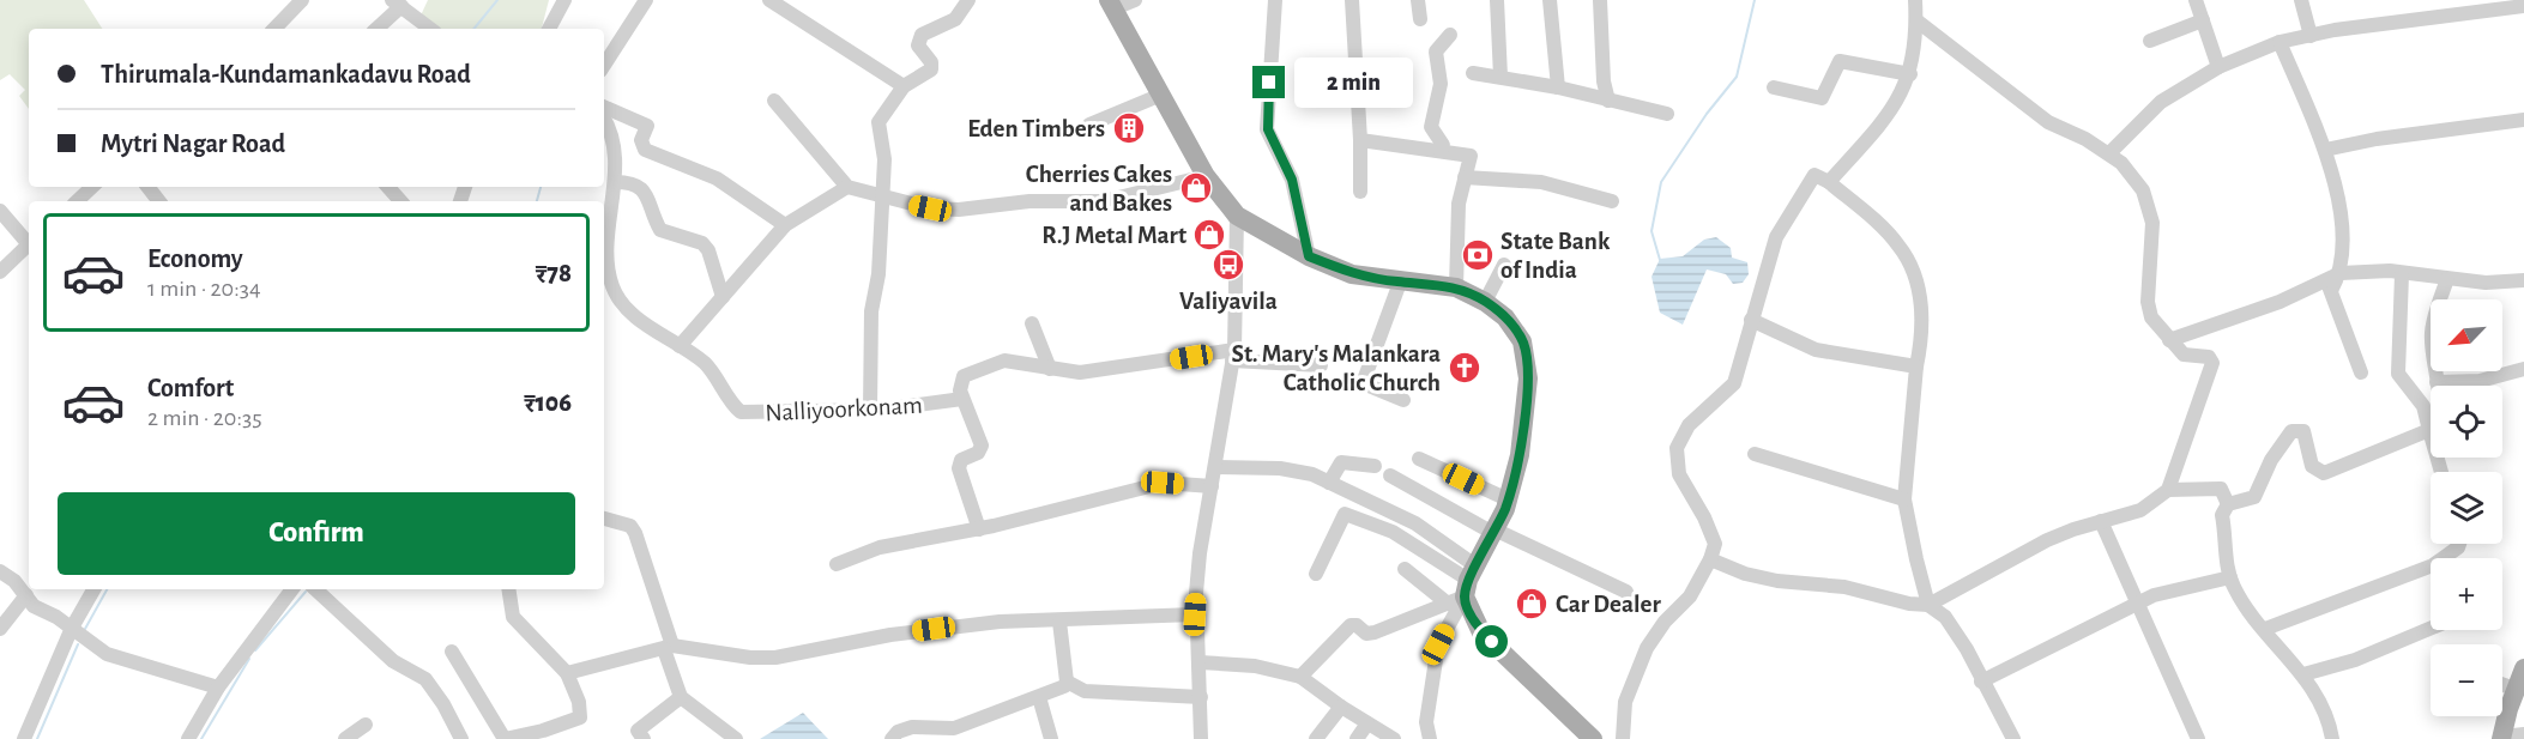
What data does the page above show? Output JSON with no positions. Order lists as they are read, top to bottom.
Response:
{
  "streets": {
    "street": ["Nalliyoorkonam"]
  },
  "places": {
    "building": ["Eden Timbers"],
    "shop": ["Cherries Cakes and Bakes", "R.J Metal Mart", "Car Dealer"],
    "bank": ["State Bank of India"],
    "bus stop": ["Valiyavila"],
    "church": ["St. Mary's Malankara Catholic Church"]
  },
  "north": "bottom left",
  "page": {
    "banner": ["Thirumala-Kundamankadavu Road", "Mytri Nagar Road"],
    "bubble": "2 min",
    "list": [
      {
        "name": "Economy",
        "note": "1 min · 20:34",
        "value": "₹78"
      },
      {
        "name": "Comfort",
        "note": "2 min · 20:35",
        "value": "₹106"
      }
    ],
    "map_buttons": ["+", "−"],
    "buttons": "Confirm"
  }
}
